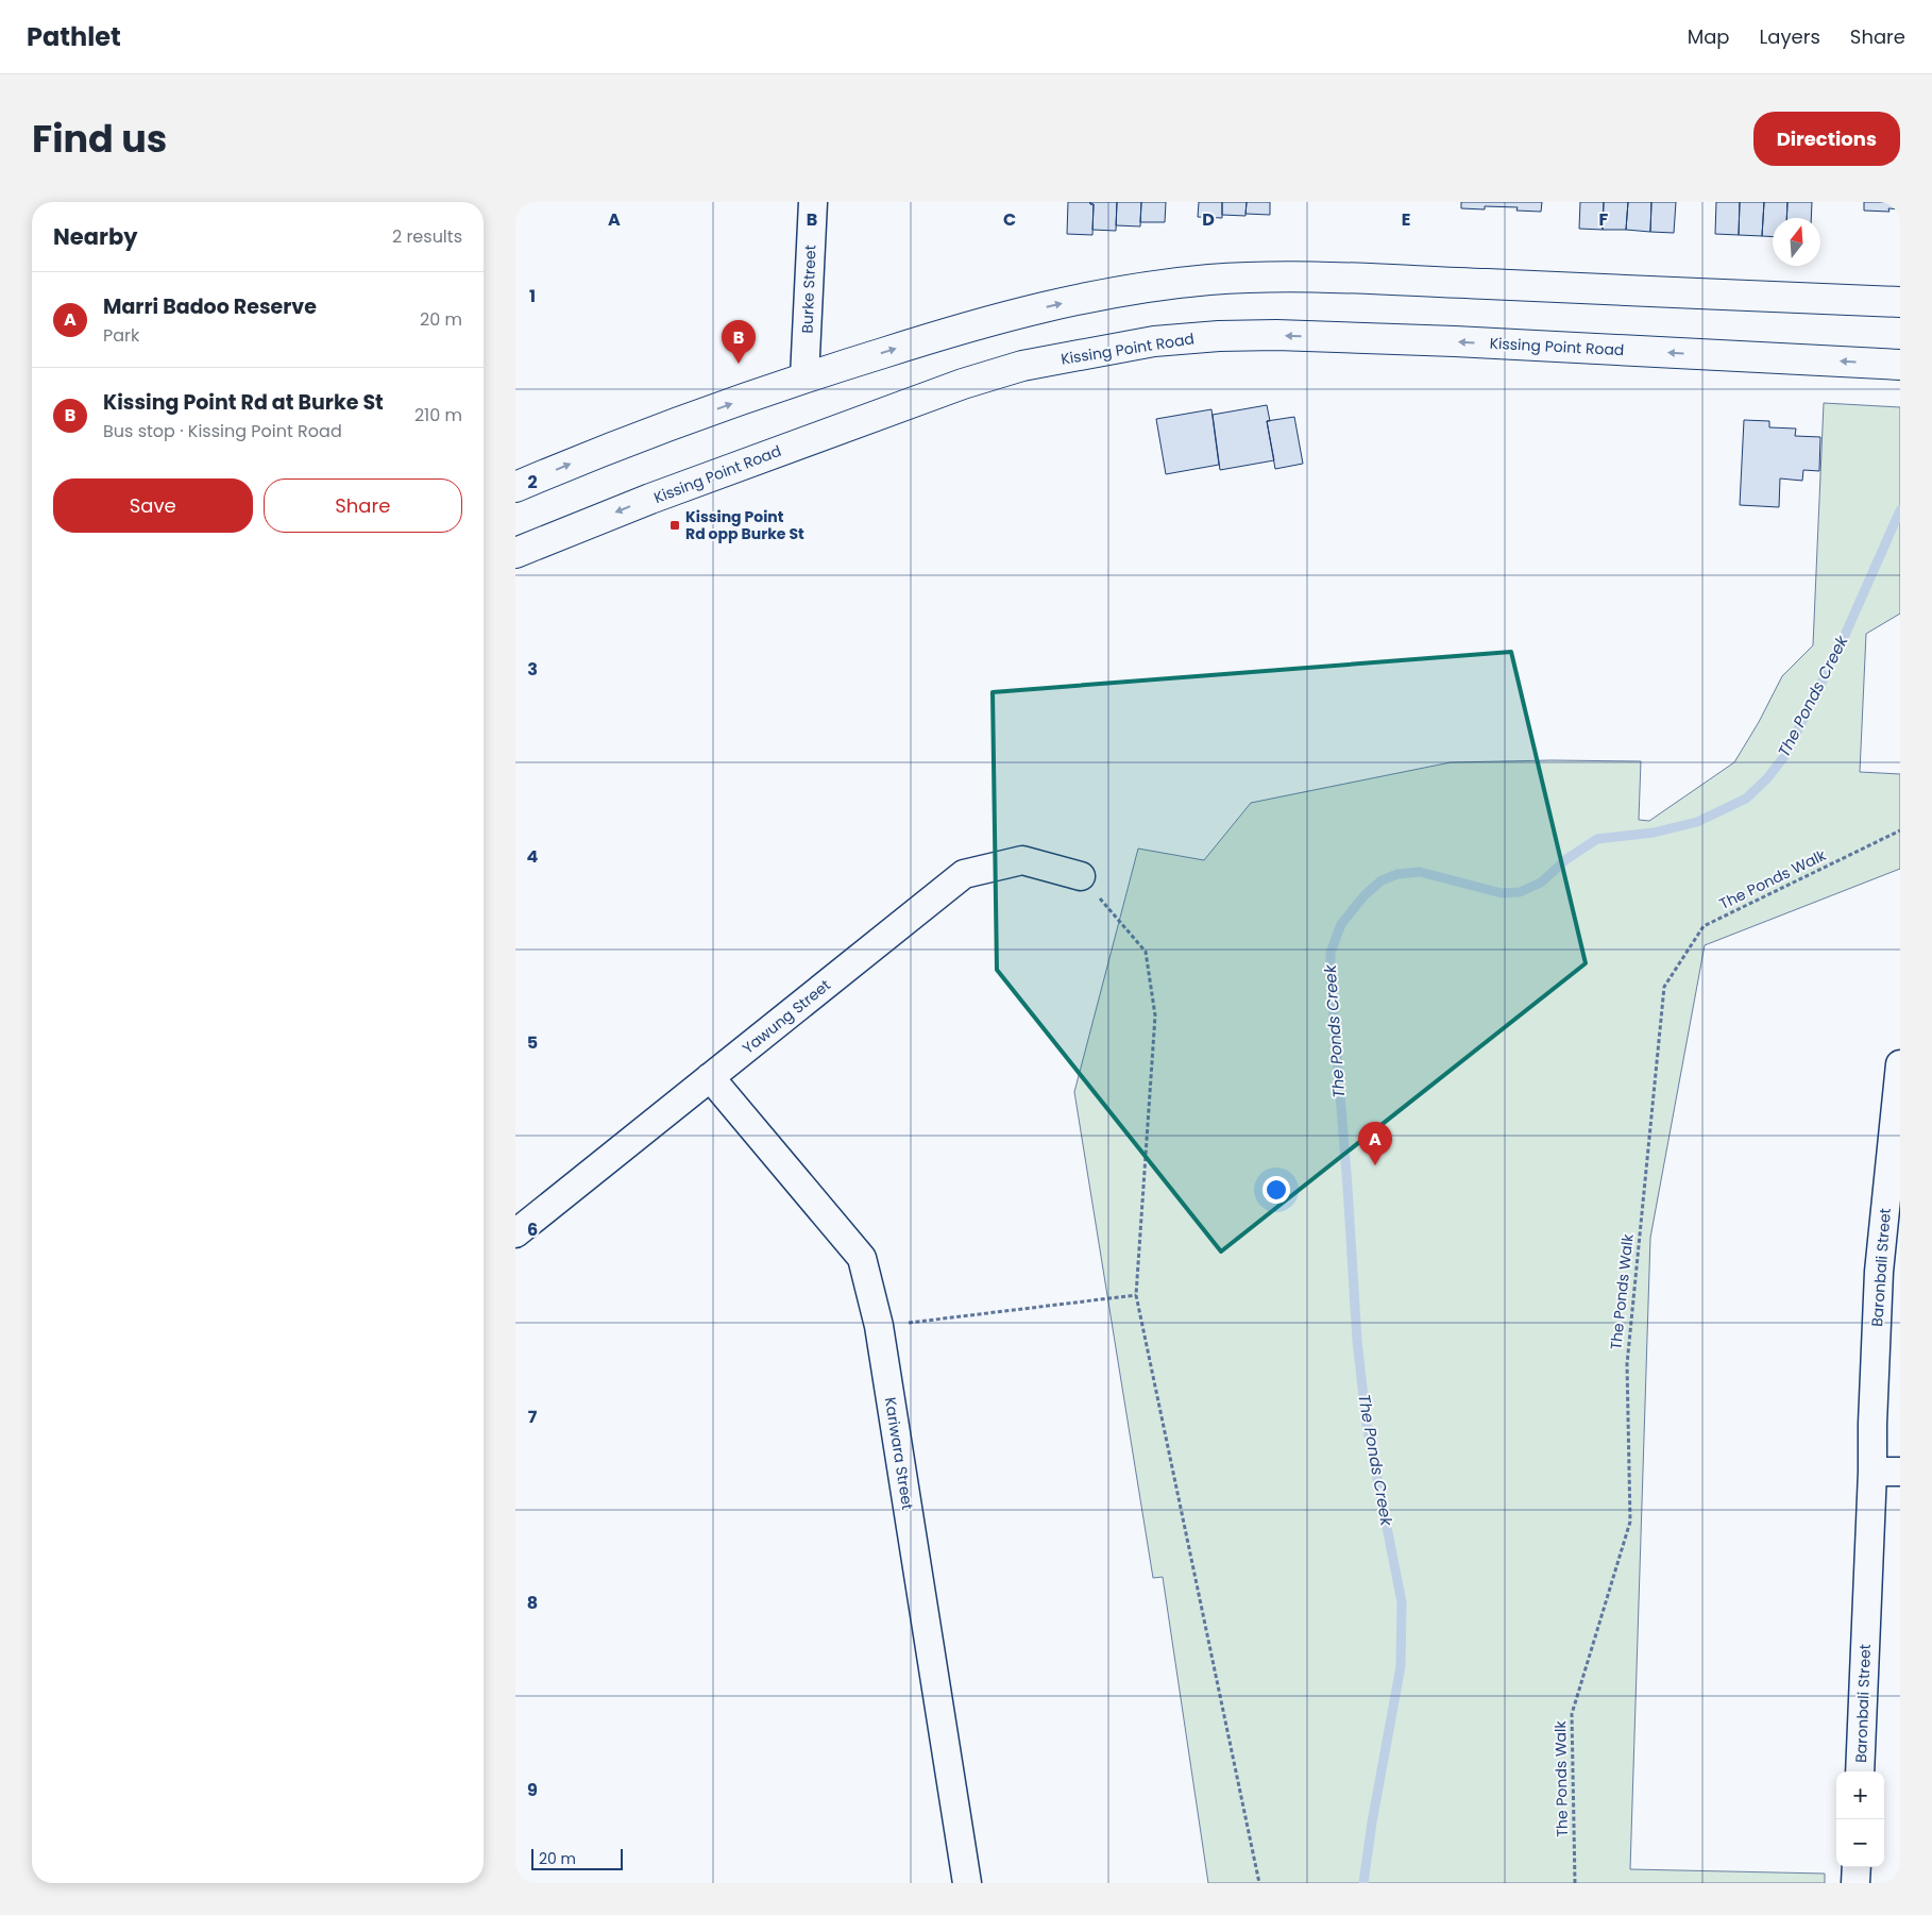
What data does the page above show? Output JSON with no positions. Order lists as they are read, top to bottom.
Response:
{
  "streets": {
    "main road": ["Kissing Point Road"],
    "street": [
      "Burke Street",
      "Yawung Street",
      "Baronbali Street",
      "Kariwara Street"
    ],
    "path": ["The Ponds Walk"]
  },
  "crossings": [
    ["Yawung Street", "Kariwara Street"]
  ],
  "water": ["The Ponds Creek"],
  "places": {
    "transit": ["Kissing Point Rd opp Burke St"]
  },
  "scale_bar": "20 m",
  "north": "top",
  "page": {
    "header": "Pathlet",
    "nav": ["Map", "Layers", "Share"],
    "title": "Find us",
    "buttons": [
      "Directions",
      ["Save", "Share"]
    ],
    "heading": ["Nearby", "2 results"],
    "list": [
      {
        "mark": "A",
        "name": "Marri Badoo Reserve",
        "note": "Park",
        "value": "20 m"
      },
      {
        "mark": "B",
        "name": "Kissing Point Rd at Burke St",
        "note": "Bus stop · Kissing Point Road",
        "value": "210 m"
      }
    ],
    "pins": ["B", "A"],
    "map_buttons": ["+", "−"],
    "scale": "20 m"
  },
  "grid": {
    "columns": [
      "A",
      "B",
      "C",
      "D",
      "E",
      "F"
    ],
    "rows": [
      "1",
      "2",
      "3",
      "4",
      "5",
      "6",
      "7",
      "8",
      "9"
    ]
  }
}
